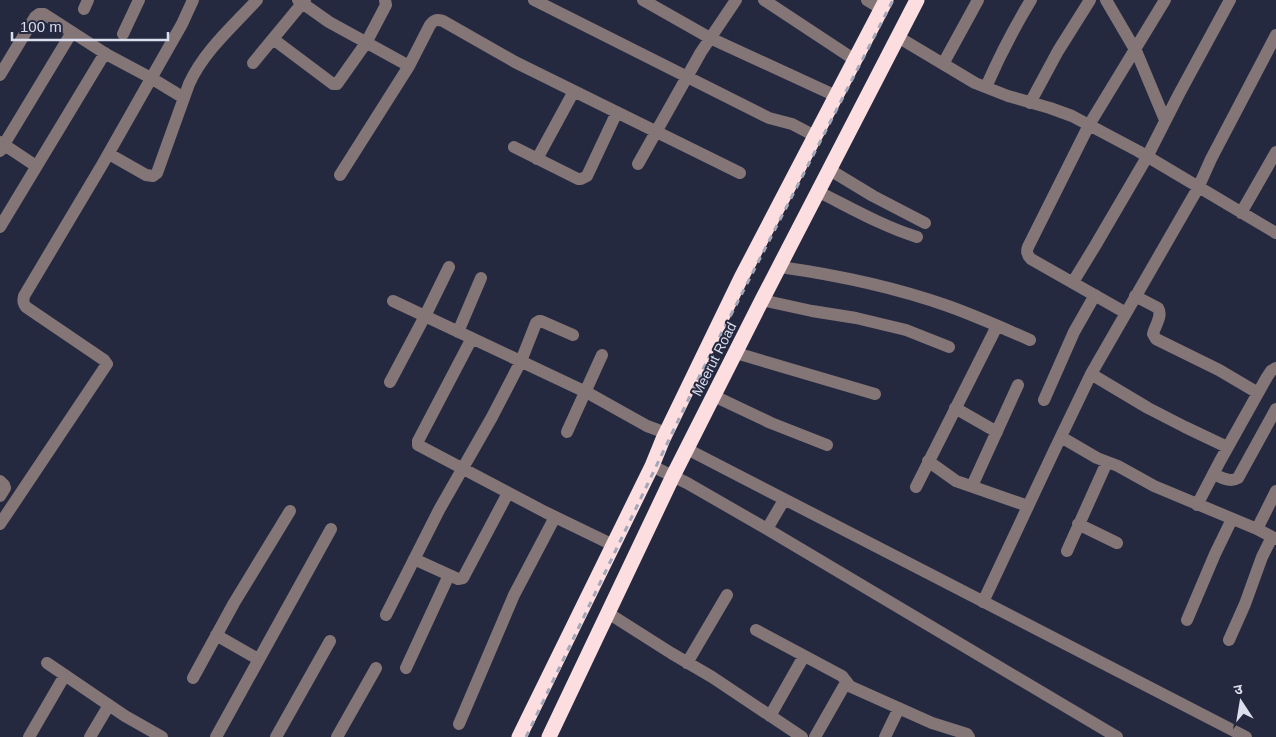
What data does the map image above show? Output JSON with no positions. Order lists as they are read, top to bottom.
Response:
{
  "streets": {
    "highway": ["Meerut Road"]
  },
  "scale_bar": "100 m",
  "north": "top"
}
